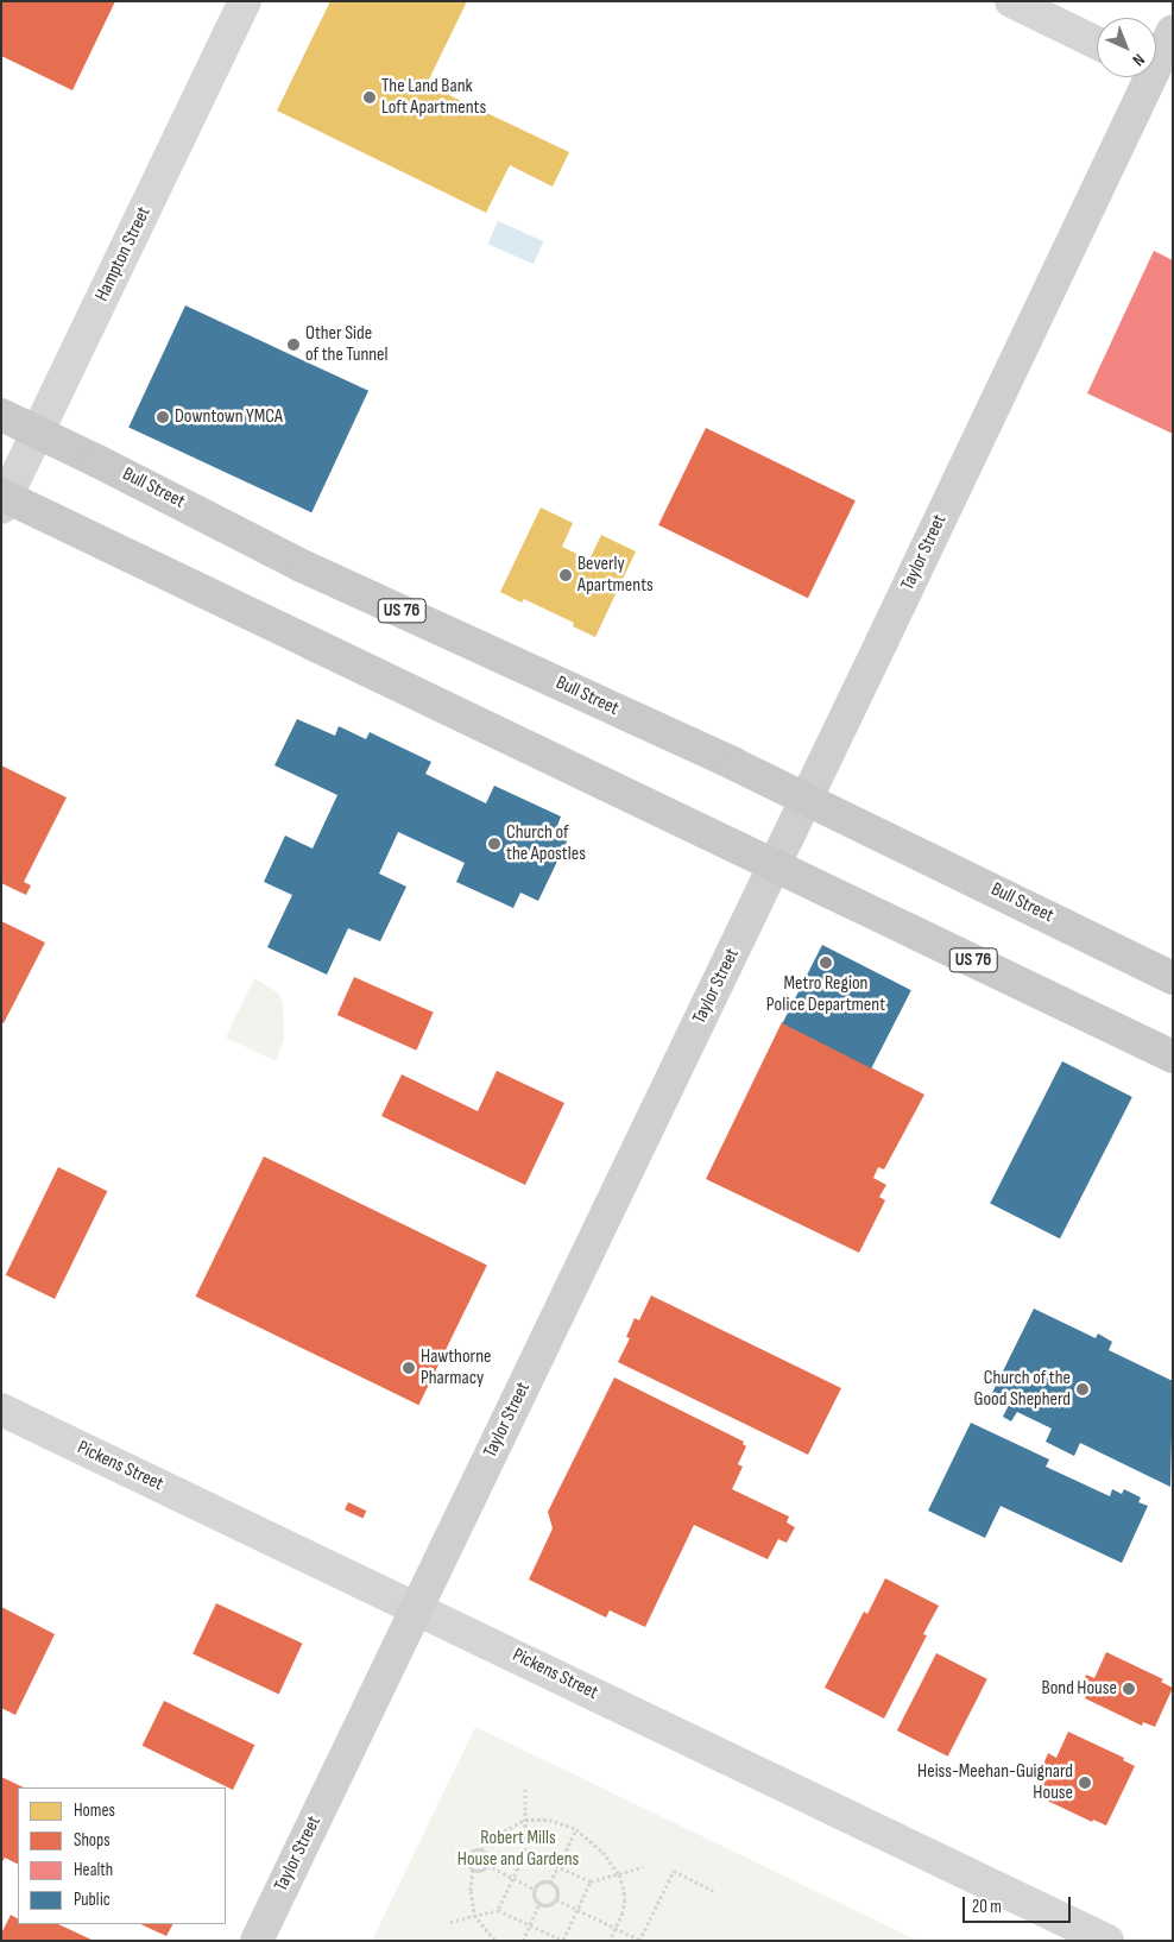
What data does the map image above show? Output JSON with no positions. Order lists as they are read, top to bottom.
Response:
{
  "streets": {
    "main road": ["Bull Street", "Taylor Street", "US 76"],
    "street": ["Hampton Street", "Pickens Street"]
  },
  "crossings": [
    ["Hampton Street", "Bull Street"],
    ["Hampton Street", "US 76"],
    ["Bull Street", "Taylor Street"],
    ["Taylor Street", "US 76"],
    ["Taylor Street", "Pickens Street"]
  ],
  "parks": ["Robert Mills House and Gardens"],
  "places": [
    "The Land Bank Loft Apartments",
    "Other Side of the Tunnel",
    "Downtown YMCA",
    "Beverly Apartments",
    "Church of the Apostles",
    "Metro Region Police Department",
    "Hawthorne Pharmacy",
    "Church of the Good Shepherd",
    "Bond House",
    "Heiss-Meehan-Guignard House"
  ],
  "legend": [
    "Homes",
    "Shops",
    "Health",
    "Public"
  ],
  "scale_bar": "20 m",
  "north": "bottom right"
}
